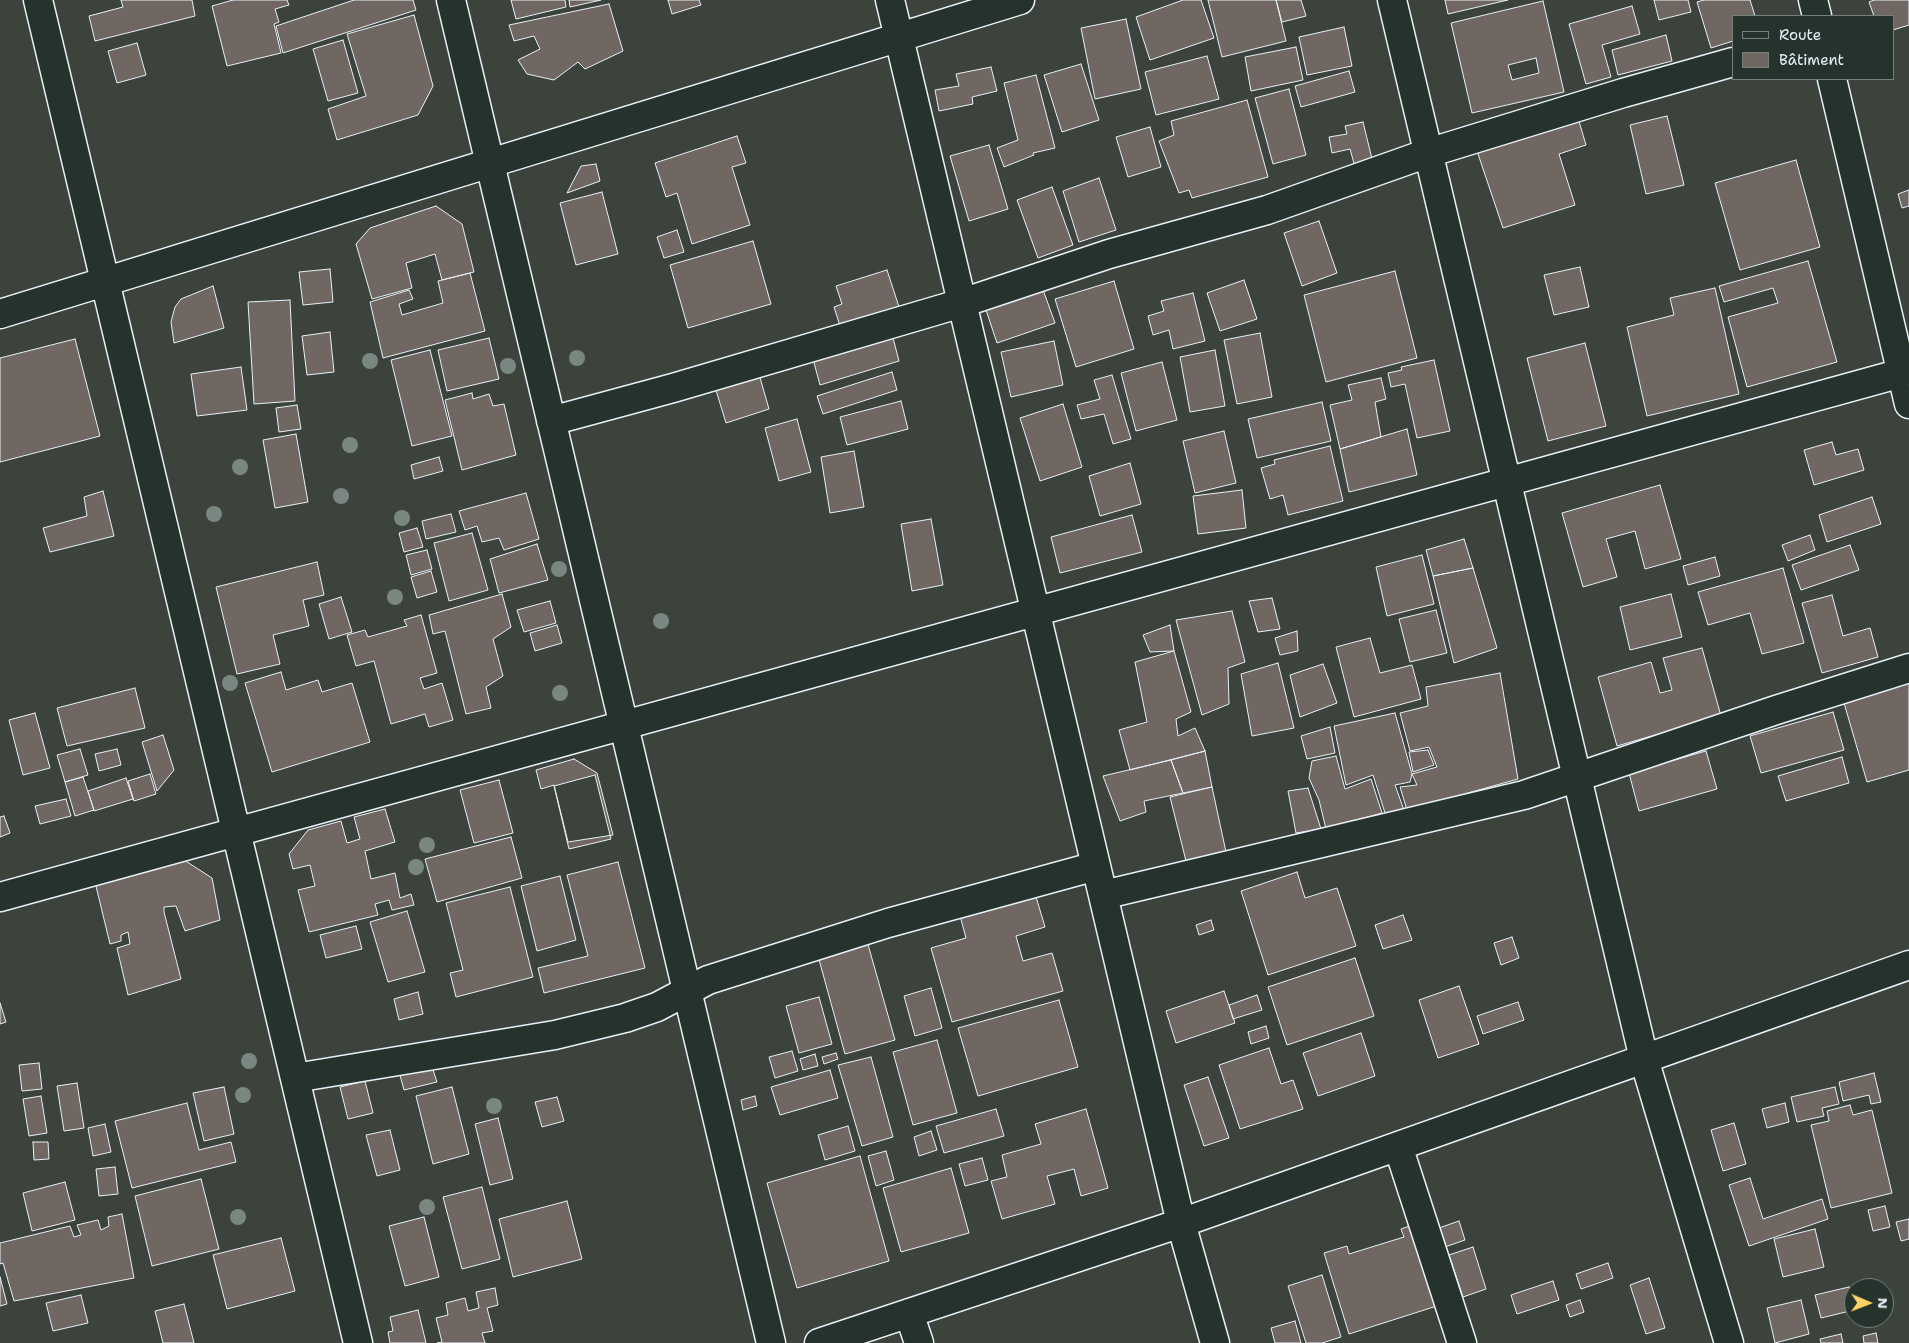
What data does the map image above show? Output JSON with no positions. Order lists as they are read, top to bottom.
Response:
{
  "legend": ["Route", "Bâtiment"],
  "north": "right"
}
